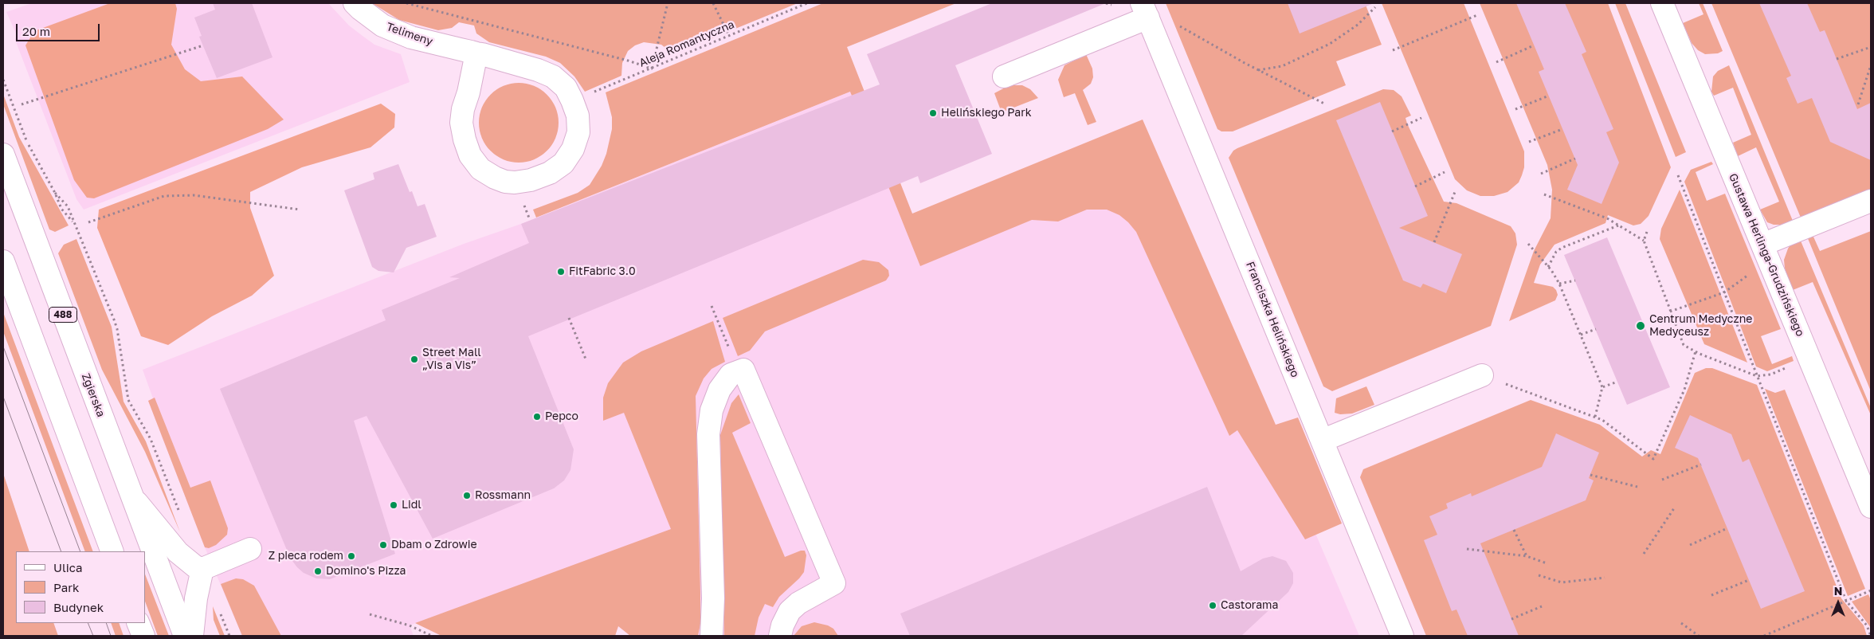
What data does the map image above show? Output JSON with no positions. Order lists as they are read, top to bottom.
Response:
{
  "streets": {
    "street": [
      "Telimeny",
      "Gustawa Herlinga-Grudzińskiego",
      "488",
      "Franciszka Helińskiego",
      "Zgierska"
    ],
    "path": ["Aleja Romantyczna"]
  },
  "crossings": [
    ["Telimeny", "Aleja Romantyczna"]
  ],
  "places": [
    "Helińskiego Park",
    "FitFabric 3.0",
    "Centrum Medyczne Medyceusz",
    "Street Mall „Vis a Vis”",
    "Pepco",
    "Rossmann",
    "Lidl",
    "Dbam o Zdrowie",
    "Z pieca rodem",
    "Domino's Pizza",
    "Castorama"
  ],
  "legend": ["Ulica", "Park", "Budynek"],
  "scale_bar": "20 m",
  "north": "top"
}
